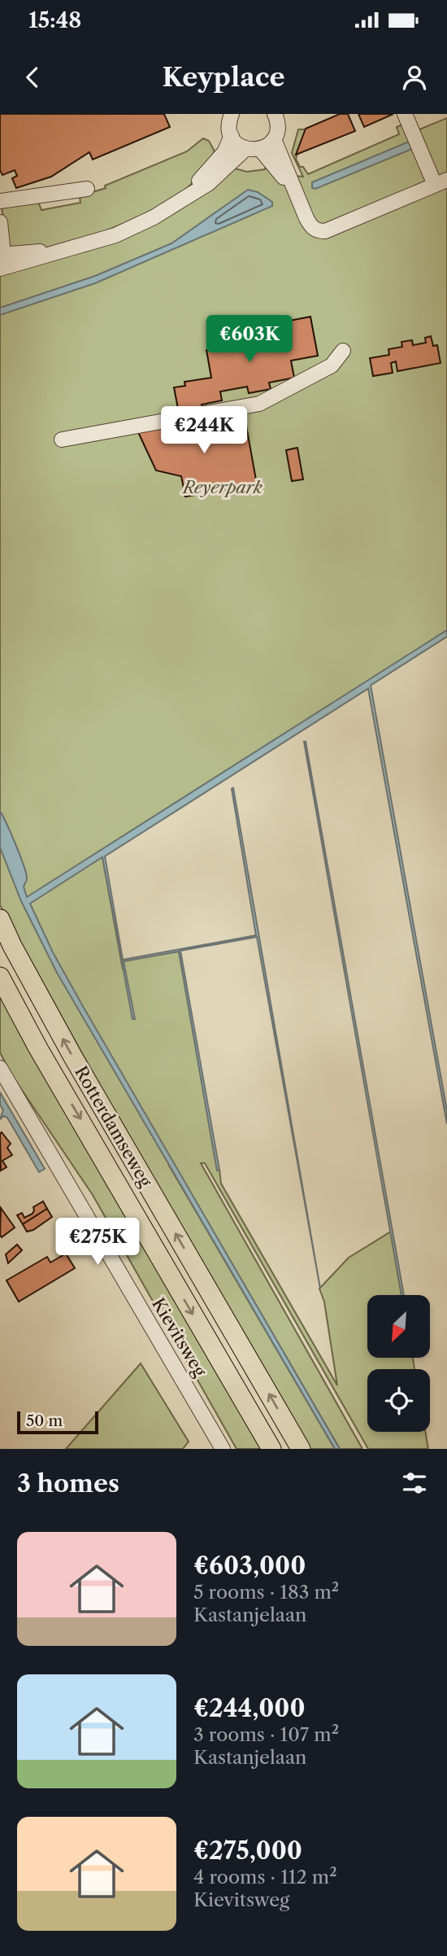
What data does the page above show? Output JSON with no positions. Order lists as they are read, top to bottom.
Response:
{
  "streets": {
    "main road": ["Rotterdamseweg"],
    "street": ["Kievitsweg"]
  },
  "parks": ["Reyerpark"],
  "scale_bar": "50 m",
  "north": "bottom left",
  "page": {
    "status": "15:48",
    "header": "Keyplace",
    "price": ["€603K", "€244K", "€275K"],
    "scale": "50 m",
    "heading": "3 homes",
    "list": [
      {
        "name": "€603,000",
        "note": "5 rooms · 183 m² · Kastanjelaan"
      },
      {
        "name": "€244,000",
        "note": "3 rooms · 107 m² · Kastanjelaan"
      },
      {
        "name": "€275,000",
        "note": "4 rooms · 112 m² · Kievitsweg"
      }
    ]
  }
}
